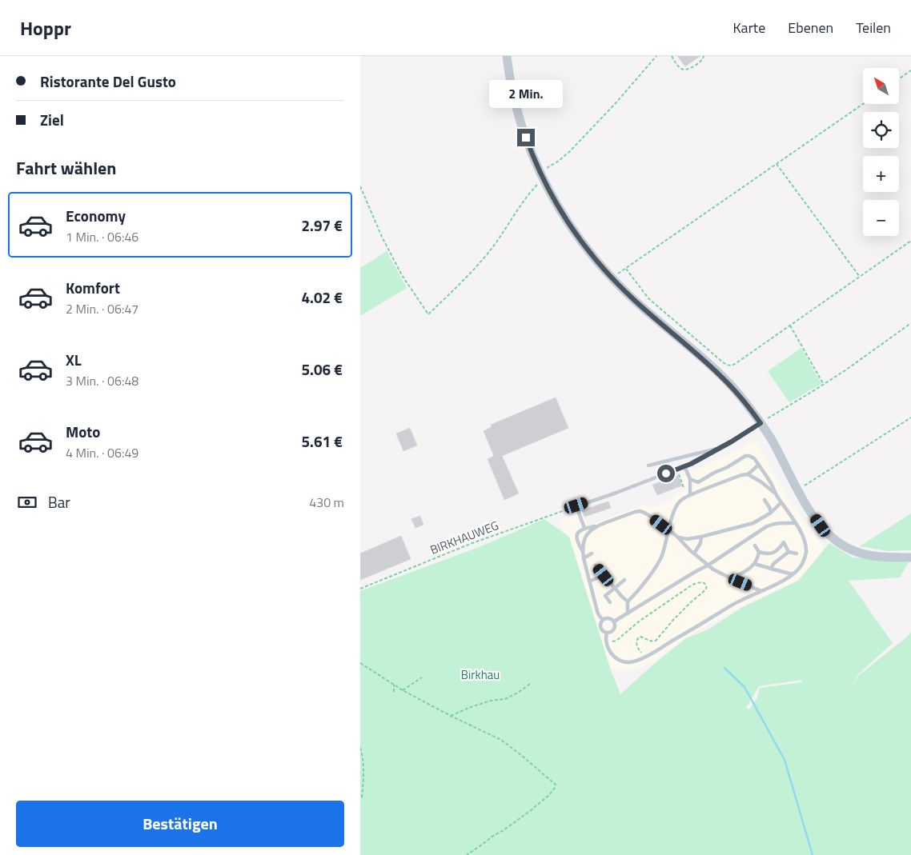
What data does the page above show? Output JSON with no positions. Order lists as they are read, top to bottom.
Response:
{
  "streets": {
    "path": ["BIRKHAUWEG"]
  },
  "parks": ["Birkhau"],
  "north": "top left",
  "page": {
    "header": "Hoppr",
    "nav": ["Karte", "Ebenen", "Teilen"],
    "banner": ["Ristorante Del Gusto", "Ziel"],
    "map_buttons": ["+", "−"],
    "bubble": "2 Min.",
    "heading": "Fahrt wählen",
    "list": [
      {
        "name": "Economy",
        "note": "1 Min. · 06:46",
        "value": "2.97 €"
      },
      {
        "name": "Komfort",
        "note": "2 Min. · 06:47",
        "value": "4.02 €"
      },
      {
        "name": "XL",
        "note": "3 Min. · 06:48",
        "value": "5.06 €"
      },
      {
        "name": "Moto",
        "note": "4 Min. · 06:49",
        "value": "5.61 €"
      }
    ],
    "pay": ["Bar", "430 m"],
    "buttons": "Bestätigen"
  }
}
